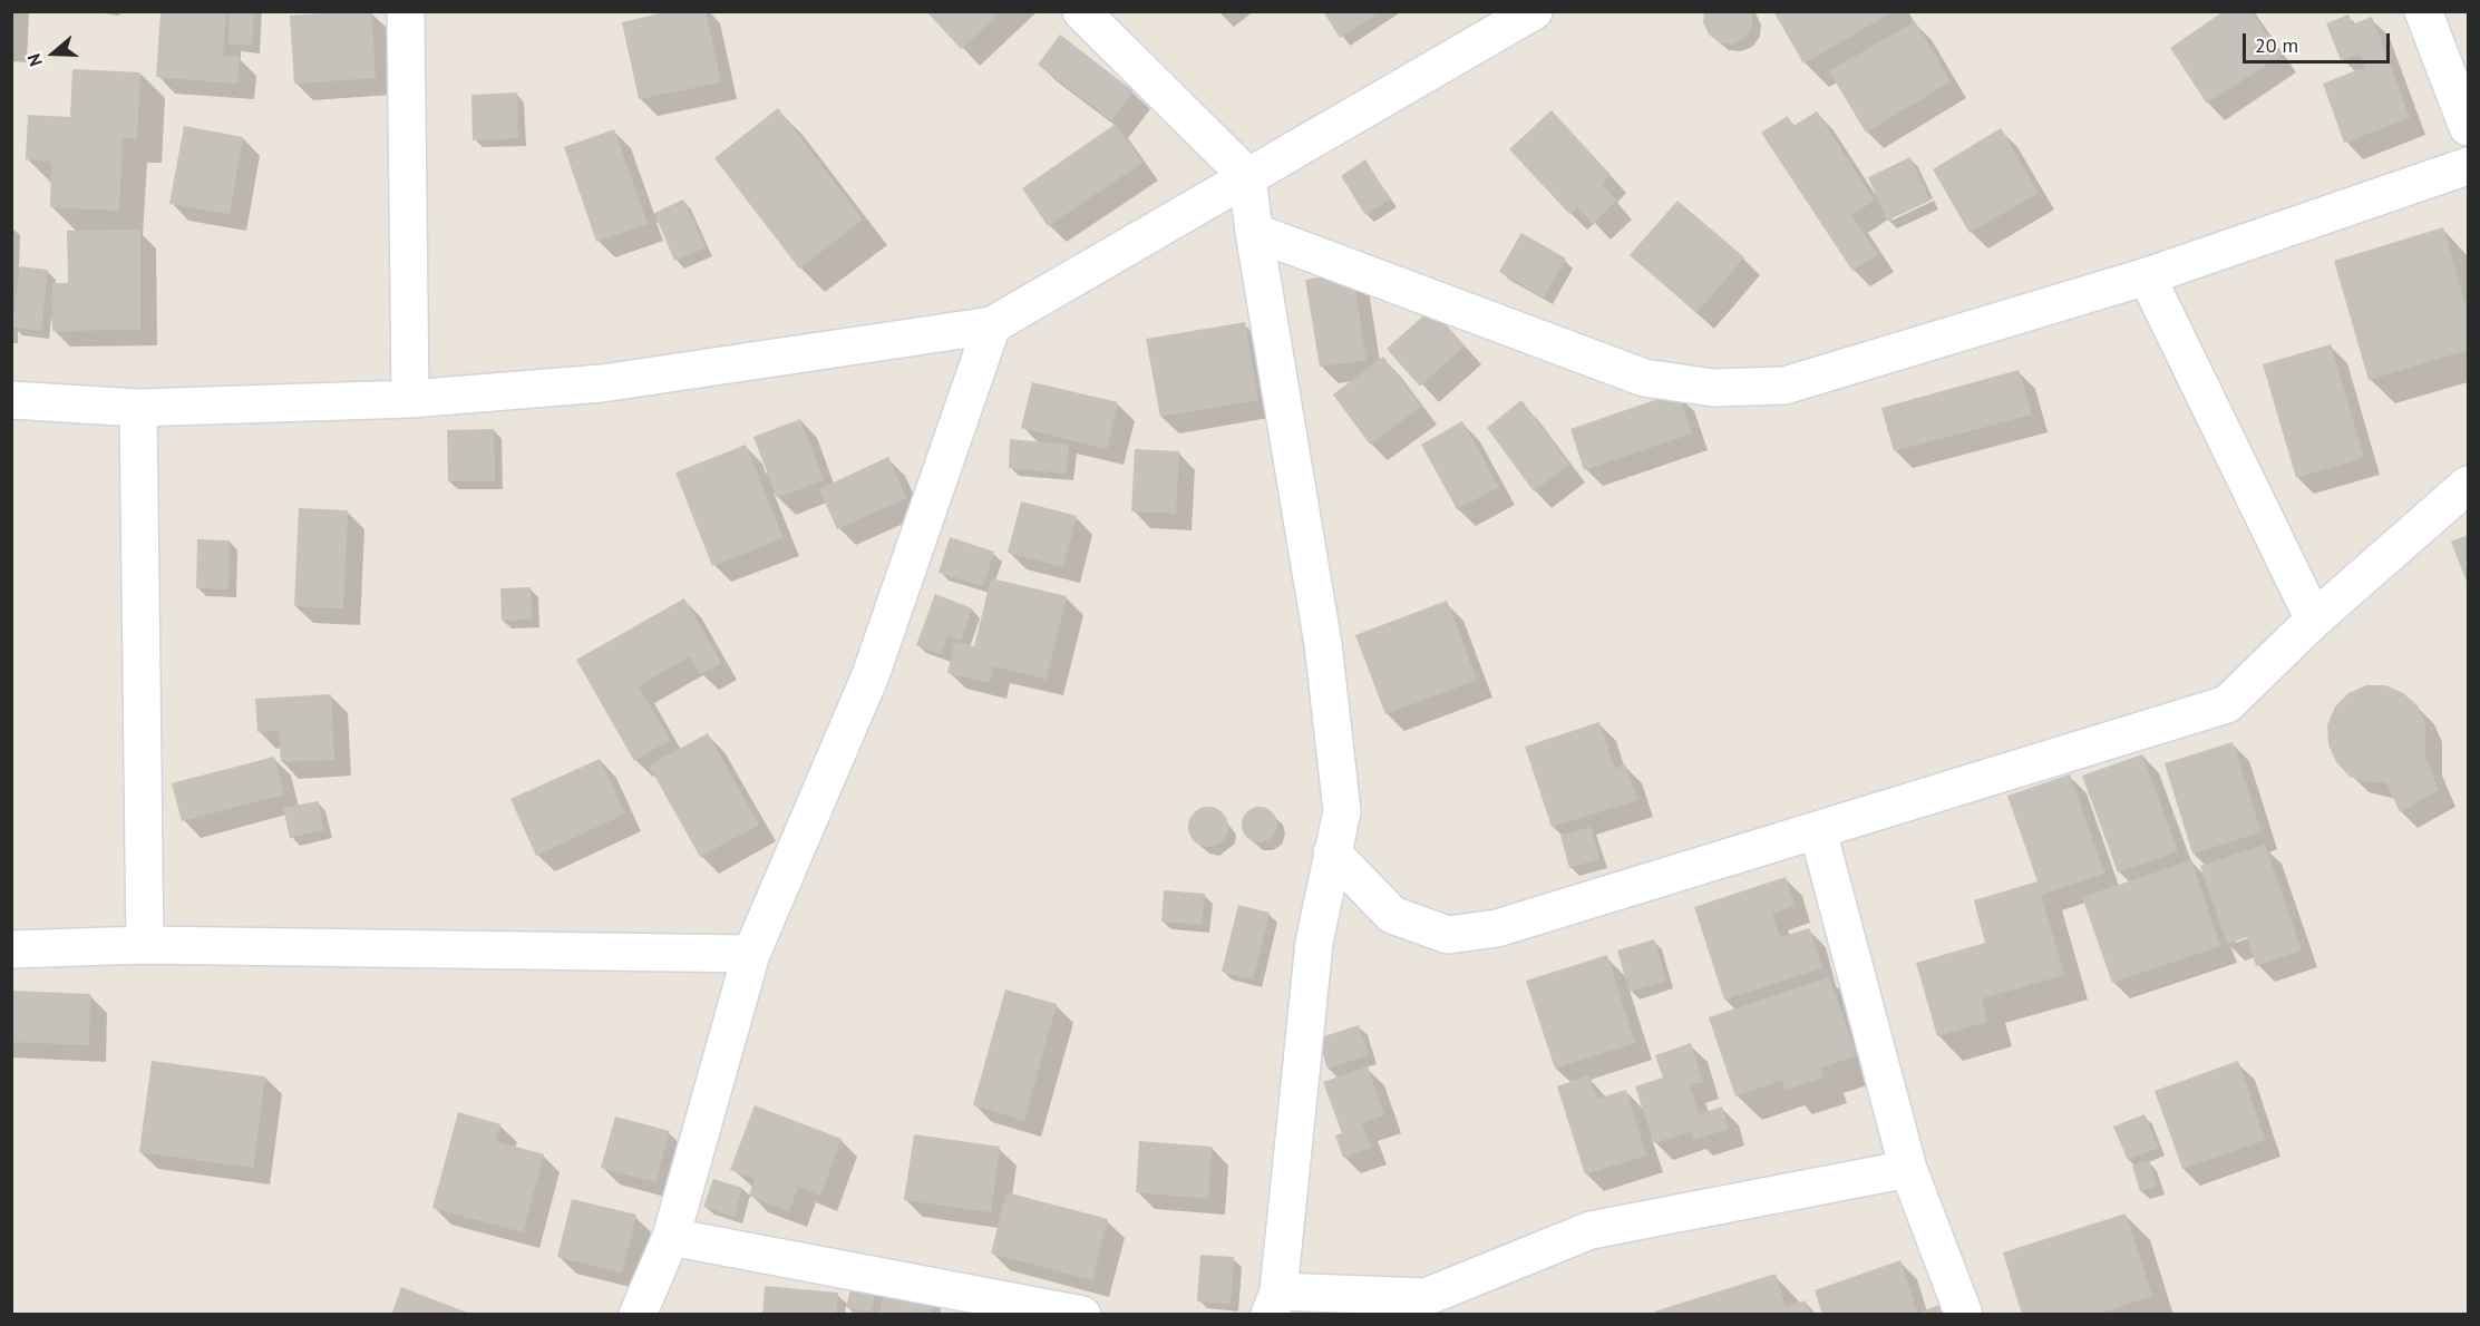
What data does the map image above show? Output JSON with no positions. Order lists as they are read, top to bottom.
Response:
{
  "scale_bar": "20 m",
  "north": "left"
}
